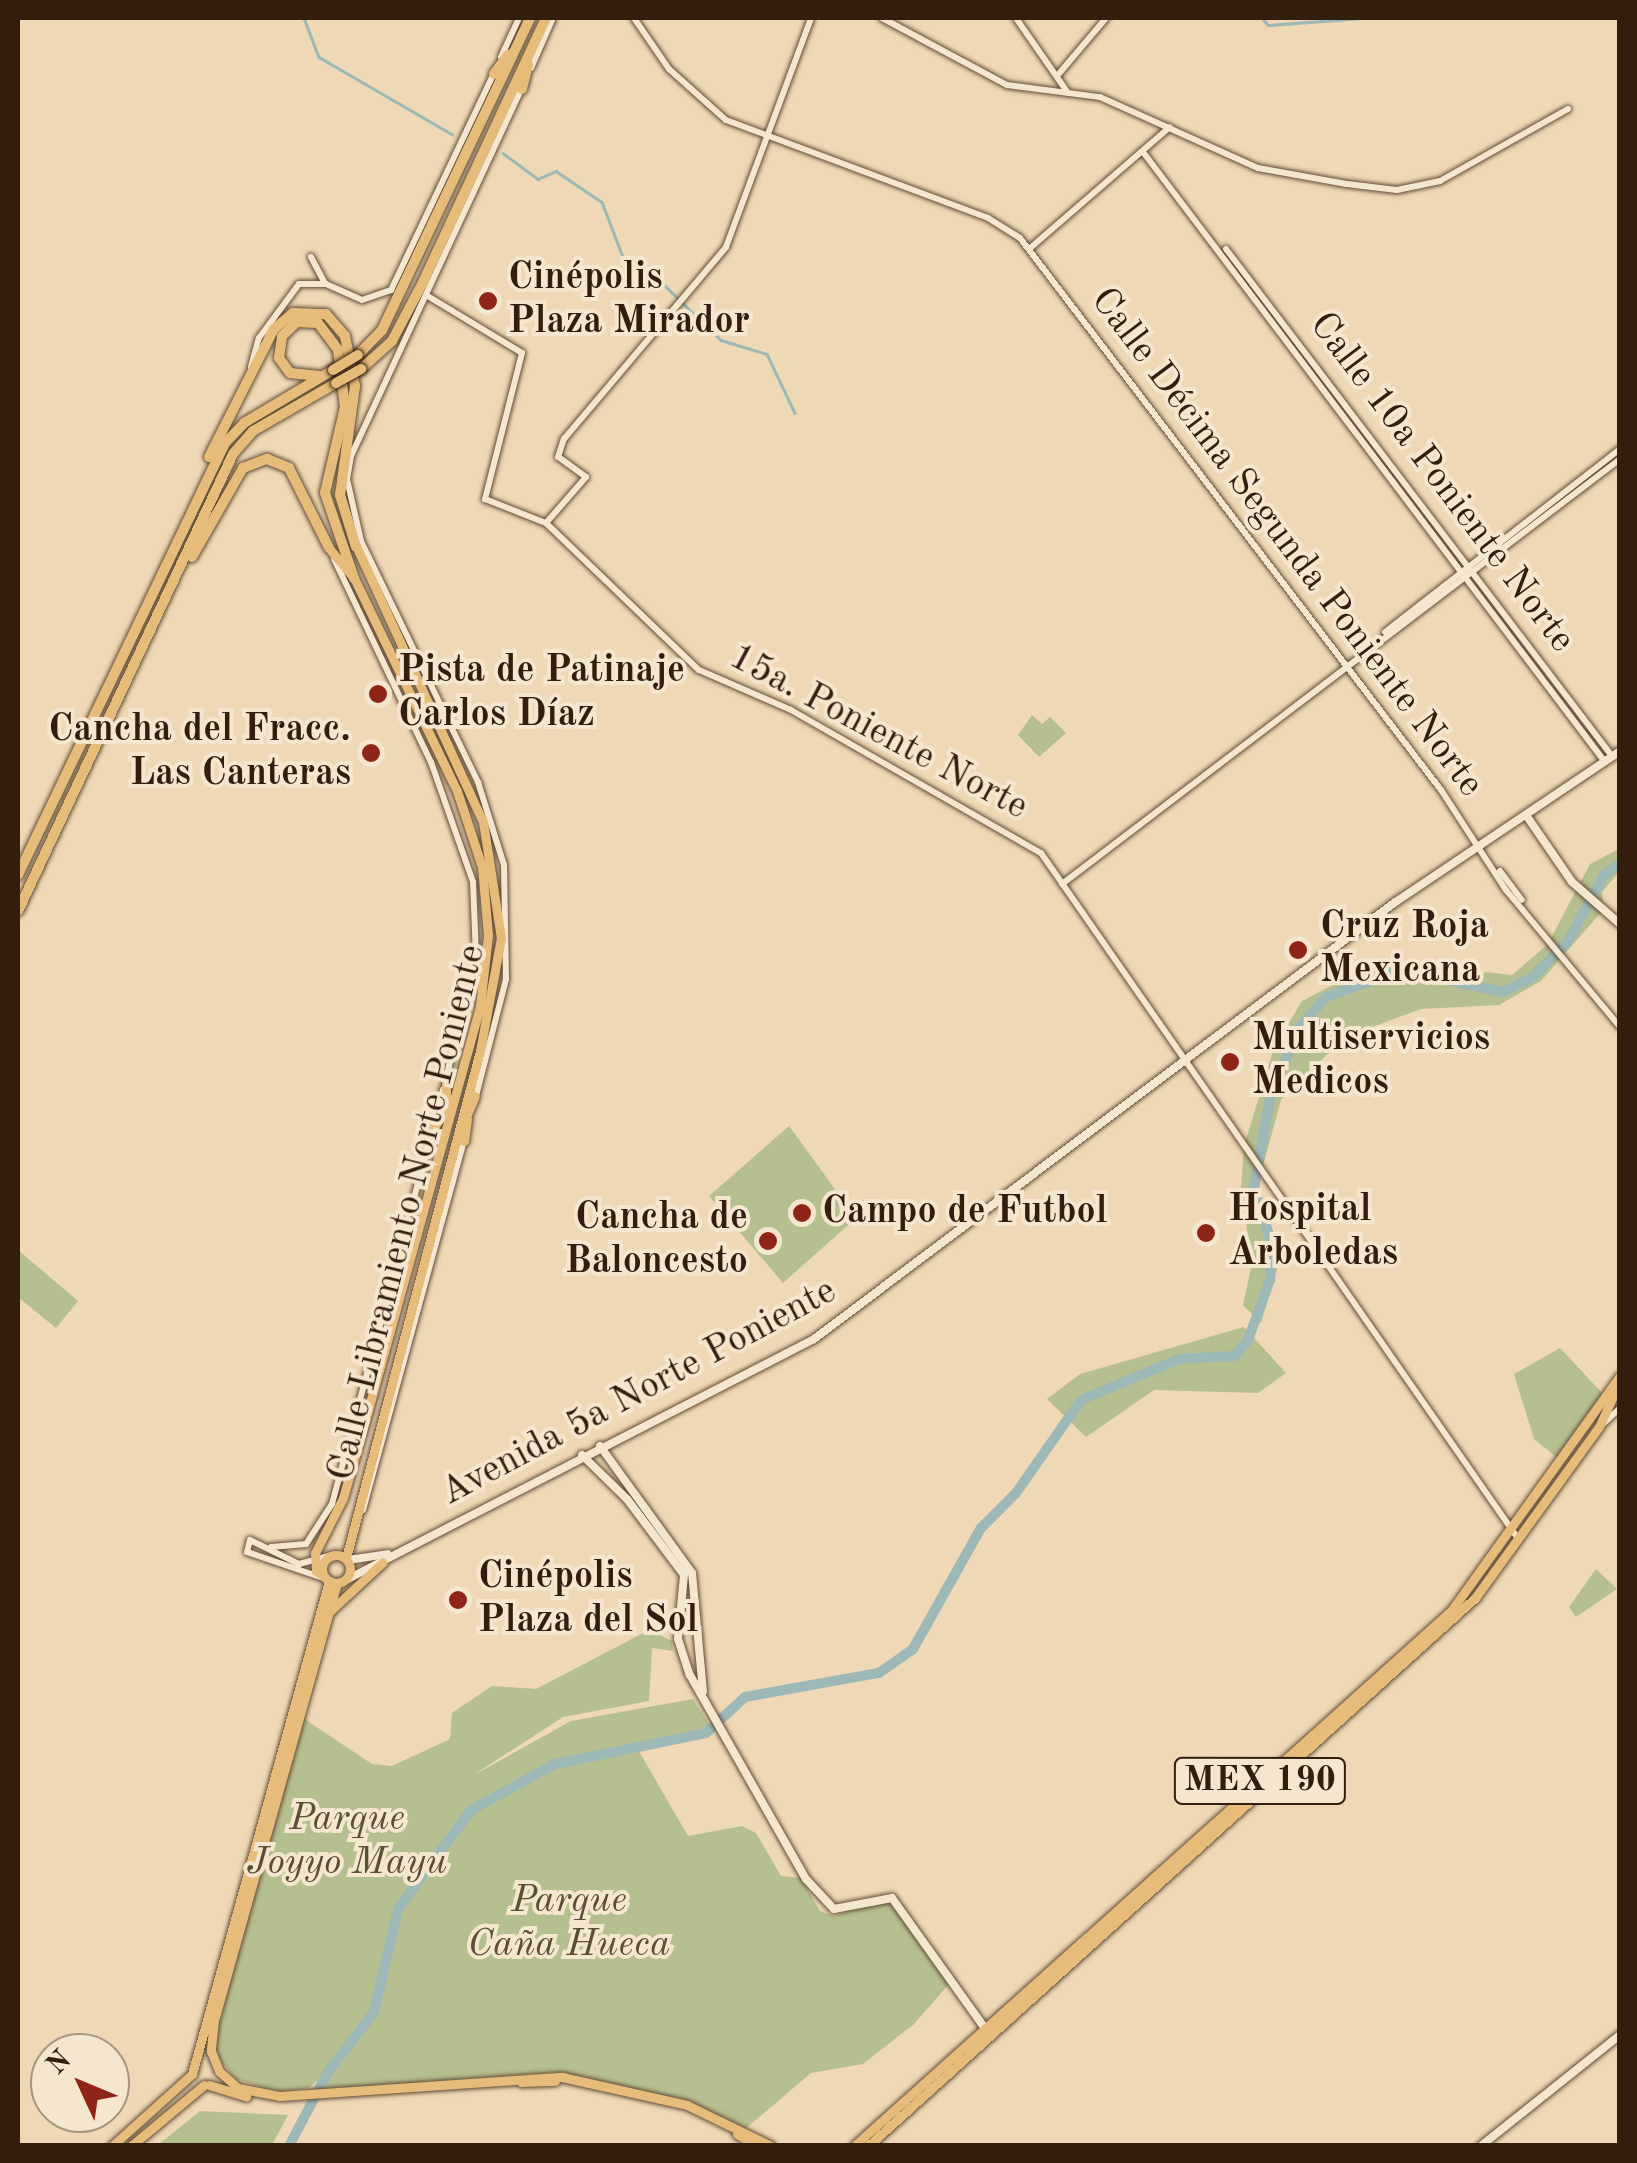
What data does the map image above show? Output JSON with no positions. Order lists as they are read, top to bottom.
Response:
{
  "streets": {
    "main road": ["Avenida 5a Norte Poniente", "MEX 190"],
    "street": [
      "Calle 10a Poniente Norte",
      "Calle Décima Segunda Poniente Norte",
      "15a. Poniente Norte",
      "Calle Libramiento Norte Poniente"
    ]
  },
  "crossings": [
    ["Calle 10a Poniente Norte", "Avenida 5a Norte Poniente"],
    ["Calle Décima Segunda Poniente Norte", "Avenida 5a Norte Poniente"],
    ["15a. Poniente Norte", "Avenida 5a Norte Poniente"],
    ["15a. Poniente Norte", "MEX 190"],
    ["Calle Libramiento Norte Poniente", "Avenida 5a Norte Poniente"]
  ],
  "parks": ["Parque Joyyo Mayu", "Parque Caña Hueca"],
  "places": [
    "Cinépolis Plaza Mirador",
    "Pista de Patinaje Carlos Díaz",
    "Cancha del Fracc. Las Canteras",
    "Cruz Roja Mexicana",
    "Multiservicios Medicos",
    "Campo de Futbol",
    "Hospital Arboledas",
    "Cancha de Baloncesto",
    "Cinépolis Plaza del Sol"
  ],
  "north": "top left"
}
